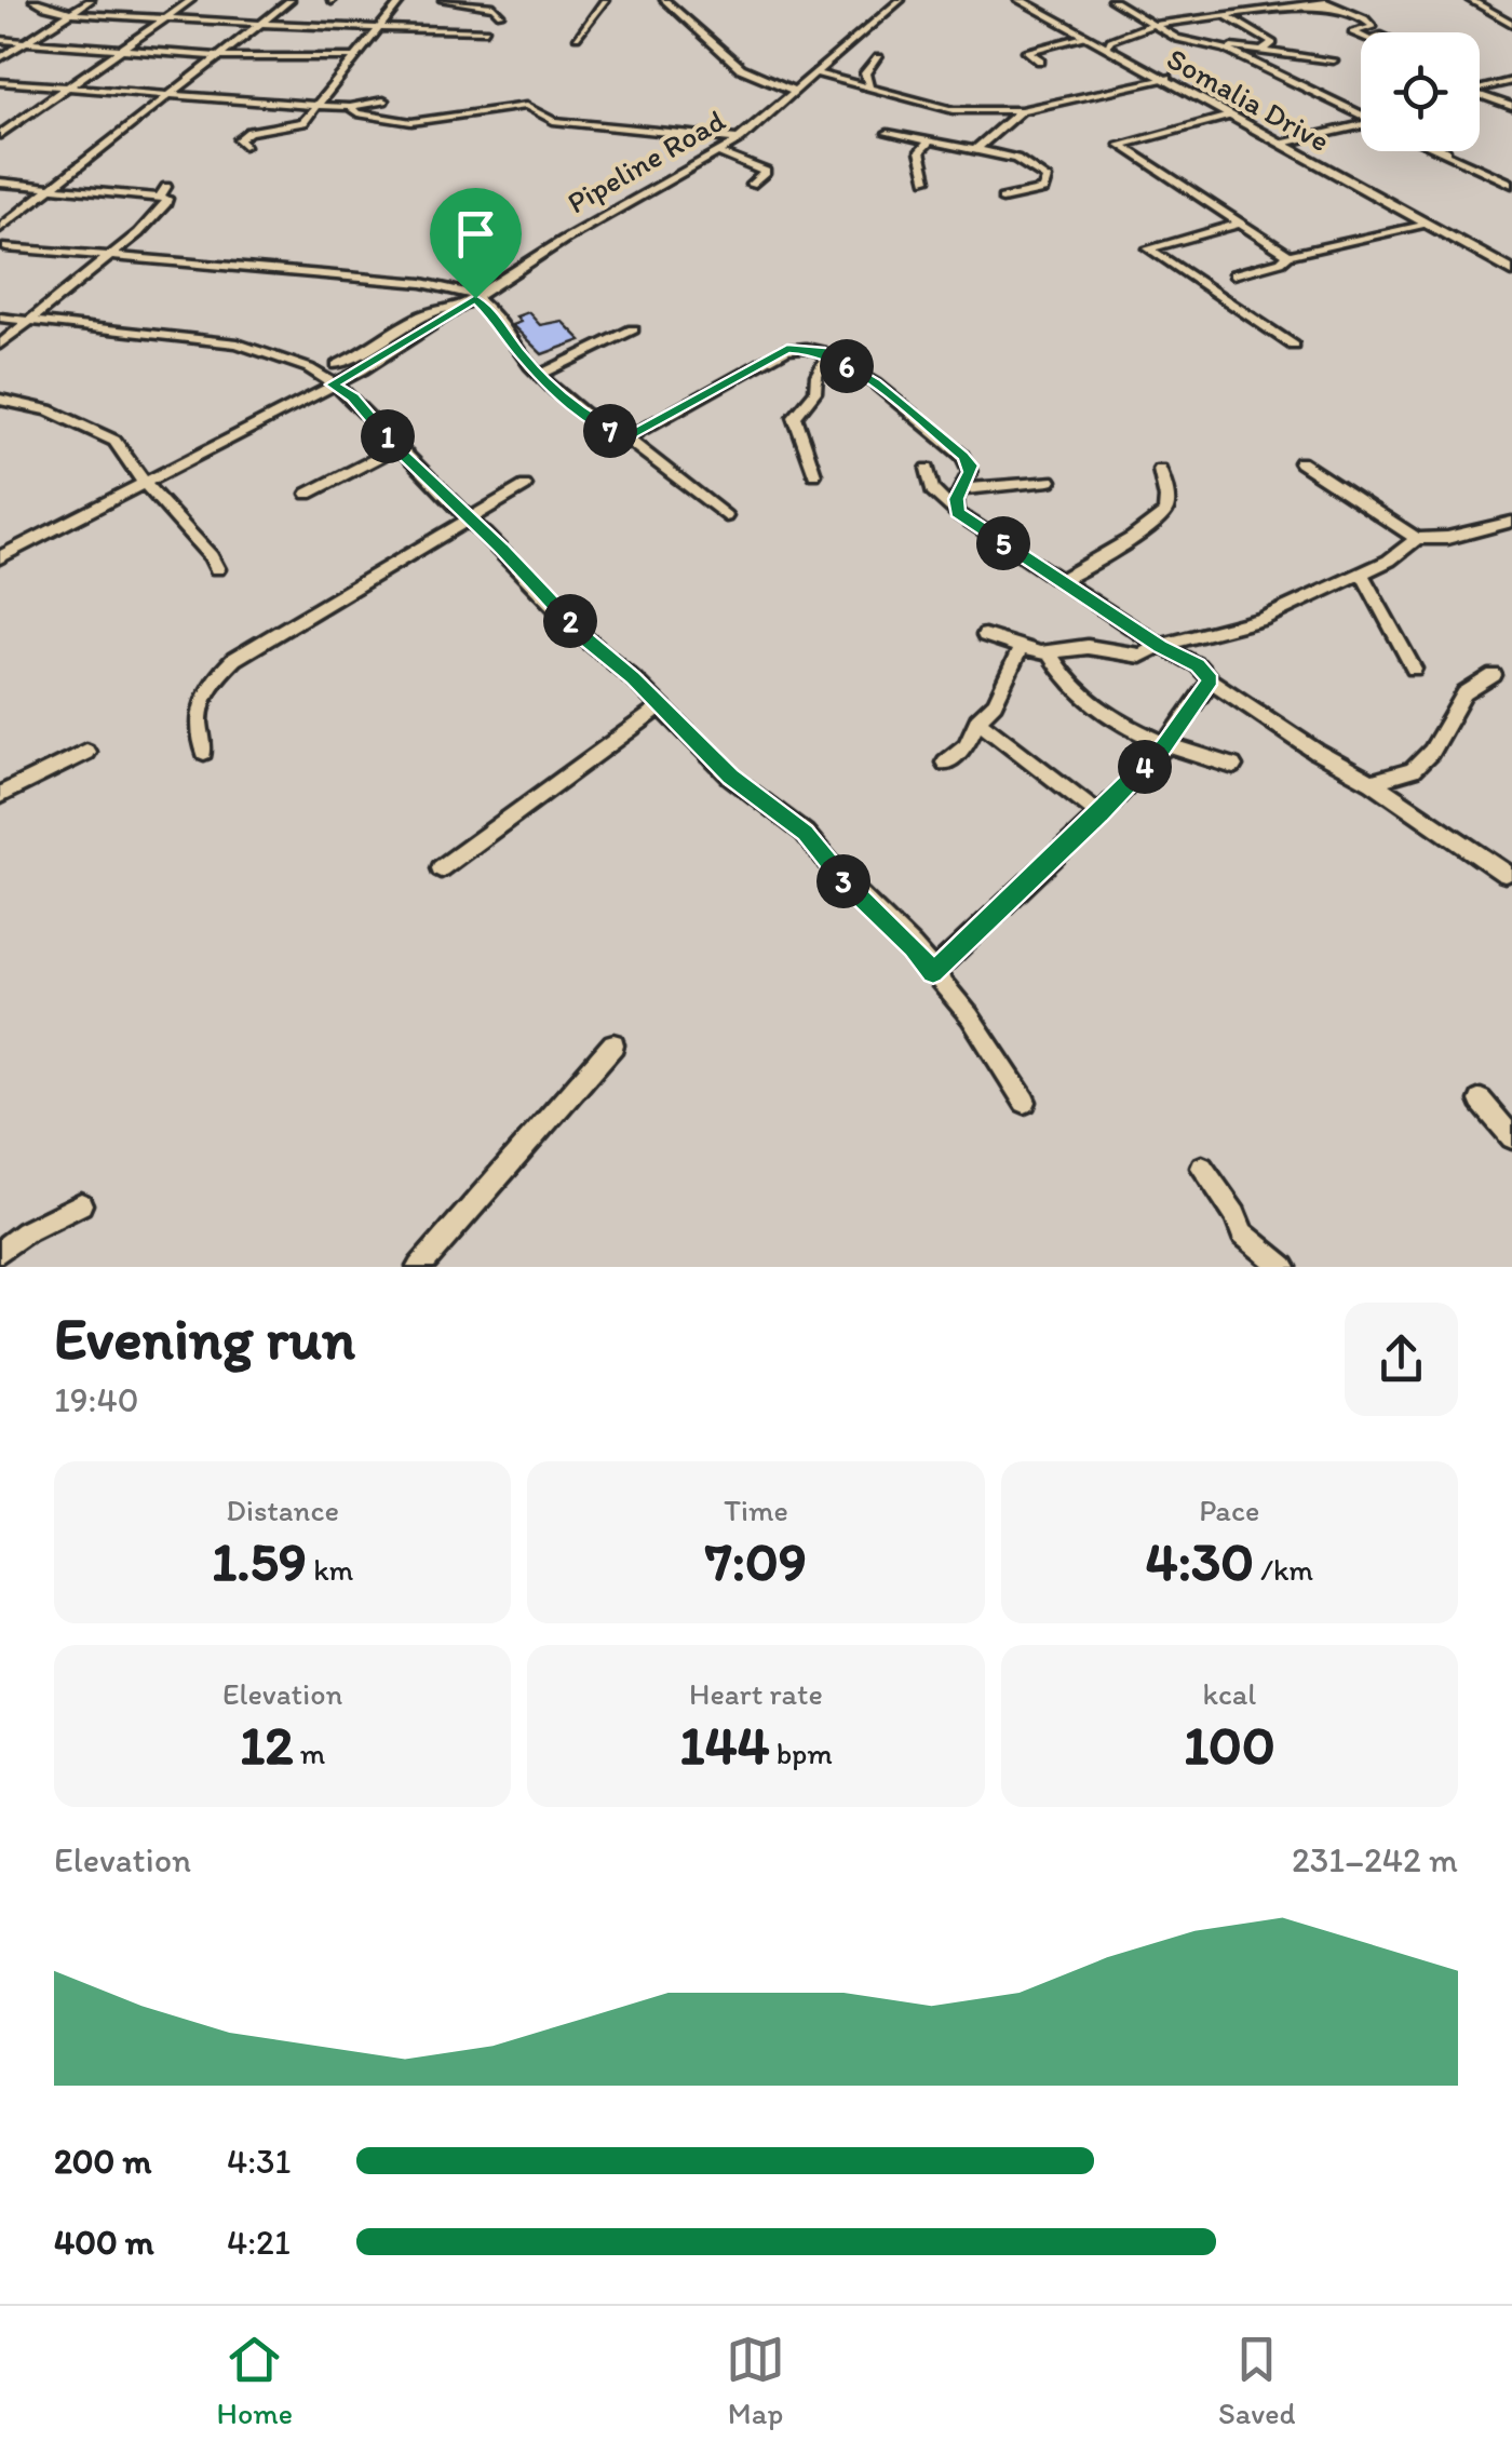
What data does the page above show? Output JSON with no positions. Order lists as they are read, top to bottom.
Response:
{
  "streets": {
    "main road": ["Somalia Drive"],
    "street": ["Pipeline Road"]
  },
  "page": {
    "pins": [
      "6",
      "7",
      "1",
      "5",
      "2",
      "4",
      "3"
    ],
    "heading": ["Evening run", "19:40"],
    "stats": [
      ["Distance", "1.59 km"],
      ["Time", "7:09"],
      ["Pace", "4:30 /km"],
      ["Elevation", "12 m"],
      ["Heart rate", "144 bpm"],
      ["kcal", "100"]
    ],
    "chart": ["Elevation", "231–242 m"],
    "list": [
      {
        "name": "200 m",
        "note": "4:31"
      },
      {
        "name": "400 m",
        "note": "4:21"
      }
    ],
    "tabs": ["Home", "Map", "Saved"]
  }
}
